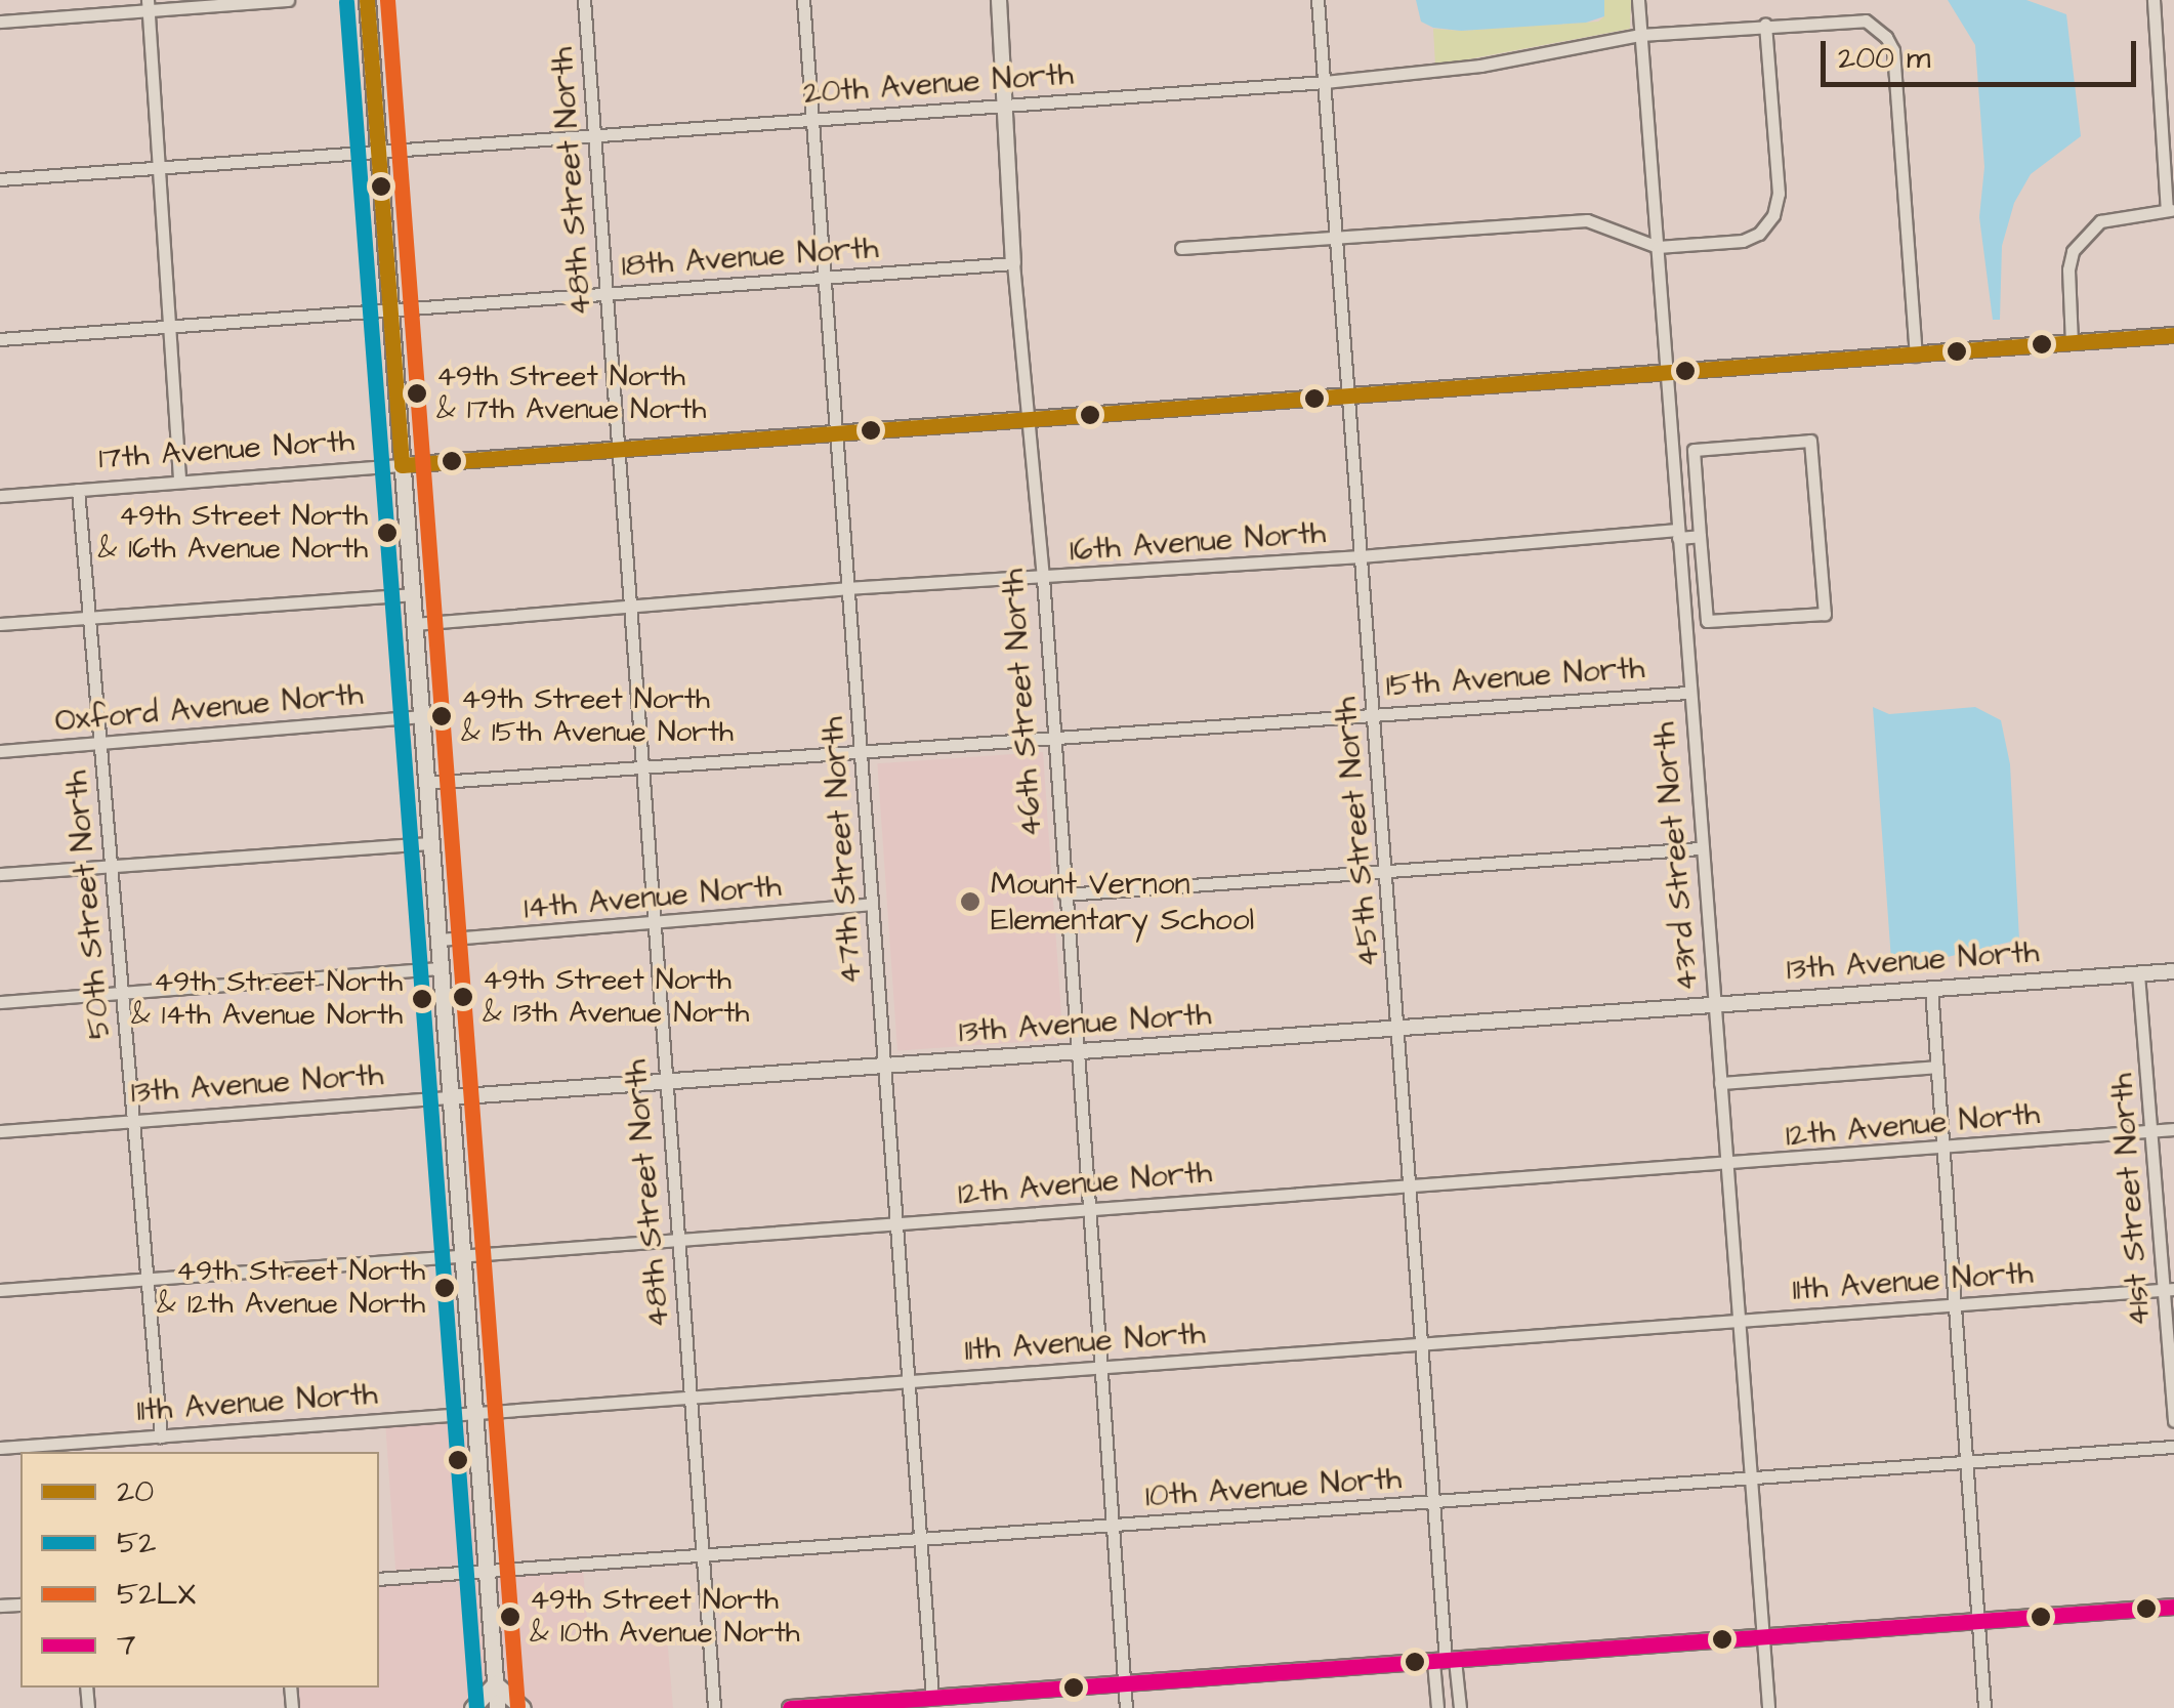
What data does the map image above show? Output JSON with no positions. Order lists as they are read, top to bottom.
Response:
{
  "streets": {
    "street": [
      "20th Avenue North",
      "48th Street North",
      "18th Avenue North",
      "17th Avenue North",
      "16th Avenue North",
      "15th Avenue North",
      "46th Street North",
      "Oxford Avenue North",
      "45th Street North",
      "47th Street North",
      "43rd Street North",
      "14th Avenue North",
      "50th Street North",
      "13th Avenue North",
      "12th Avenue North",
      "41st Street North",
      "11th Avenue North",
      "10th Avenue North"
    ]
  },
  "crossings": [
    ["20th Avenue North", "48th Street North"],
    ["20th Avenue North", "17th Avenue North"],
    ["20th Avenue North", "46th Street North"],
    ["20th Avenue North", "45th Street North"],
    ["20th Avenue North", "47th Street North"],
    ["20th Avenue North", "43rd Street North"],
    ["48th Street North", "18th Avenue North"],
    ["48th Street North", "17th Avenue North"],
    ["48th Street North", "16th Avenue North"],
    ["48th Street North", "15th Avenue North"],
    ["48th Street North", "14th Avenue North"],
    ["48th Street North", "13th Avenue North"],
    ["48th Street North", "12th Avenue North"],
    ["48th Street North", "11th Avenue North"],
    ["48th Street North", "10th Avenue North"],
    ["18th Avenue North", "46th Street North"],
    ["18th Avenue North", "47th Street North"],
    ["17th Avenue North", "46th Street North"],
    ["17th Avenue North", "45th Street North"],
    ["17th Avenue North", "47th Street North"],
    ["17th Avenue North", "43rd Street North"],
    ["17th Avenue North", "50th Street North"],
    ["16th Avenue North", "46th Street North"],
    ["16th Avenue North", "45th Street North"],
    ["16th Avenue North", "47th Street North"],
    ["16th Avenue North", "43rd Street North"],
    ["15th Avenue North", "46th Street North"],
    ["15th Avenue North", "45th Street North"],
    ["15th Avenue North", "47th Street North"],
    ["15th Avenue North", "43rd Street North"],
    ["46th Street North", "13th Avenue North"],
    ["46th Street North", "12th Avenue North"],
    ["46th Street North", "11th Avenue North"],
    ["46th Street North", "10th Avenue North"],
    ["Oxford Avenue North", "50th Street North"],
    ["45th Street North", "13th Avenue North"],
    ["45th Street North", "12th Avenue North"],
    ["45th Street North", "11th Avenue North"],
    ["45th Street North", "10th Avenue North"],
    ["47th Street North", "14th Avenue North"],
    ["47th Street North", "13th Avenue North"],
    ["47th Street North", "12th Avenue North"],
    ["47th Street North", "11th Avenue North"],
    ["47th Street North", "10th Avenue North"],
    ["43rd Street North", "13th Avenue North"],
    ["43rd Street North", "12th Avenue North"],
    ["43rd Street North", "11th Avenue North"],
    ["43rd Street North", "10th Avenue North"],
    ["50th Street North", "13th Avenue North"],
    ["50th Street North", "12th Avenue North"],
    ["50th Street North", "11th Avenue North"],
    ["13th Avenue North", "41st Street North"],
    ["12th Avenue North", "41st Street North"],
    ["41st Street North", "11th Avenue North"]
  ],
  "places": [
    "49th Street North & 17th Avenue North",
    "49th Street North & 16th Avenue North",
    "49th Street North & 15th Avenue North",
    "Mount Vernon Elementary School",
    "49th Street North & 13th Avenue North",
    "49th Street North & 14th Avenue North",
    "49th Street North & 12th Avenue North",
    "49th Street North & 10th Avenue North"
  ],
  "lines": [
    "transit line 20",
    "transit line 52LX",
    "transit line 52",
    "transit line 7"
  ],
  "legend": [
    "20",
    "52",
    "52LX",
    "7"
  ],
  "scale_bar": "200 m"
}
